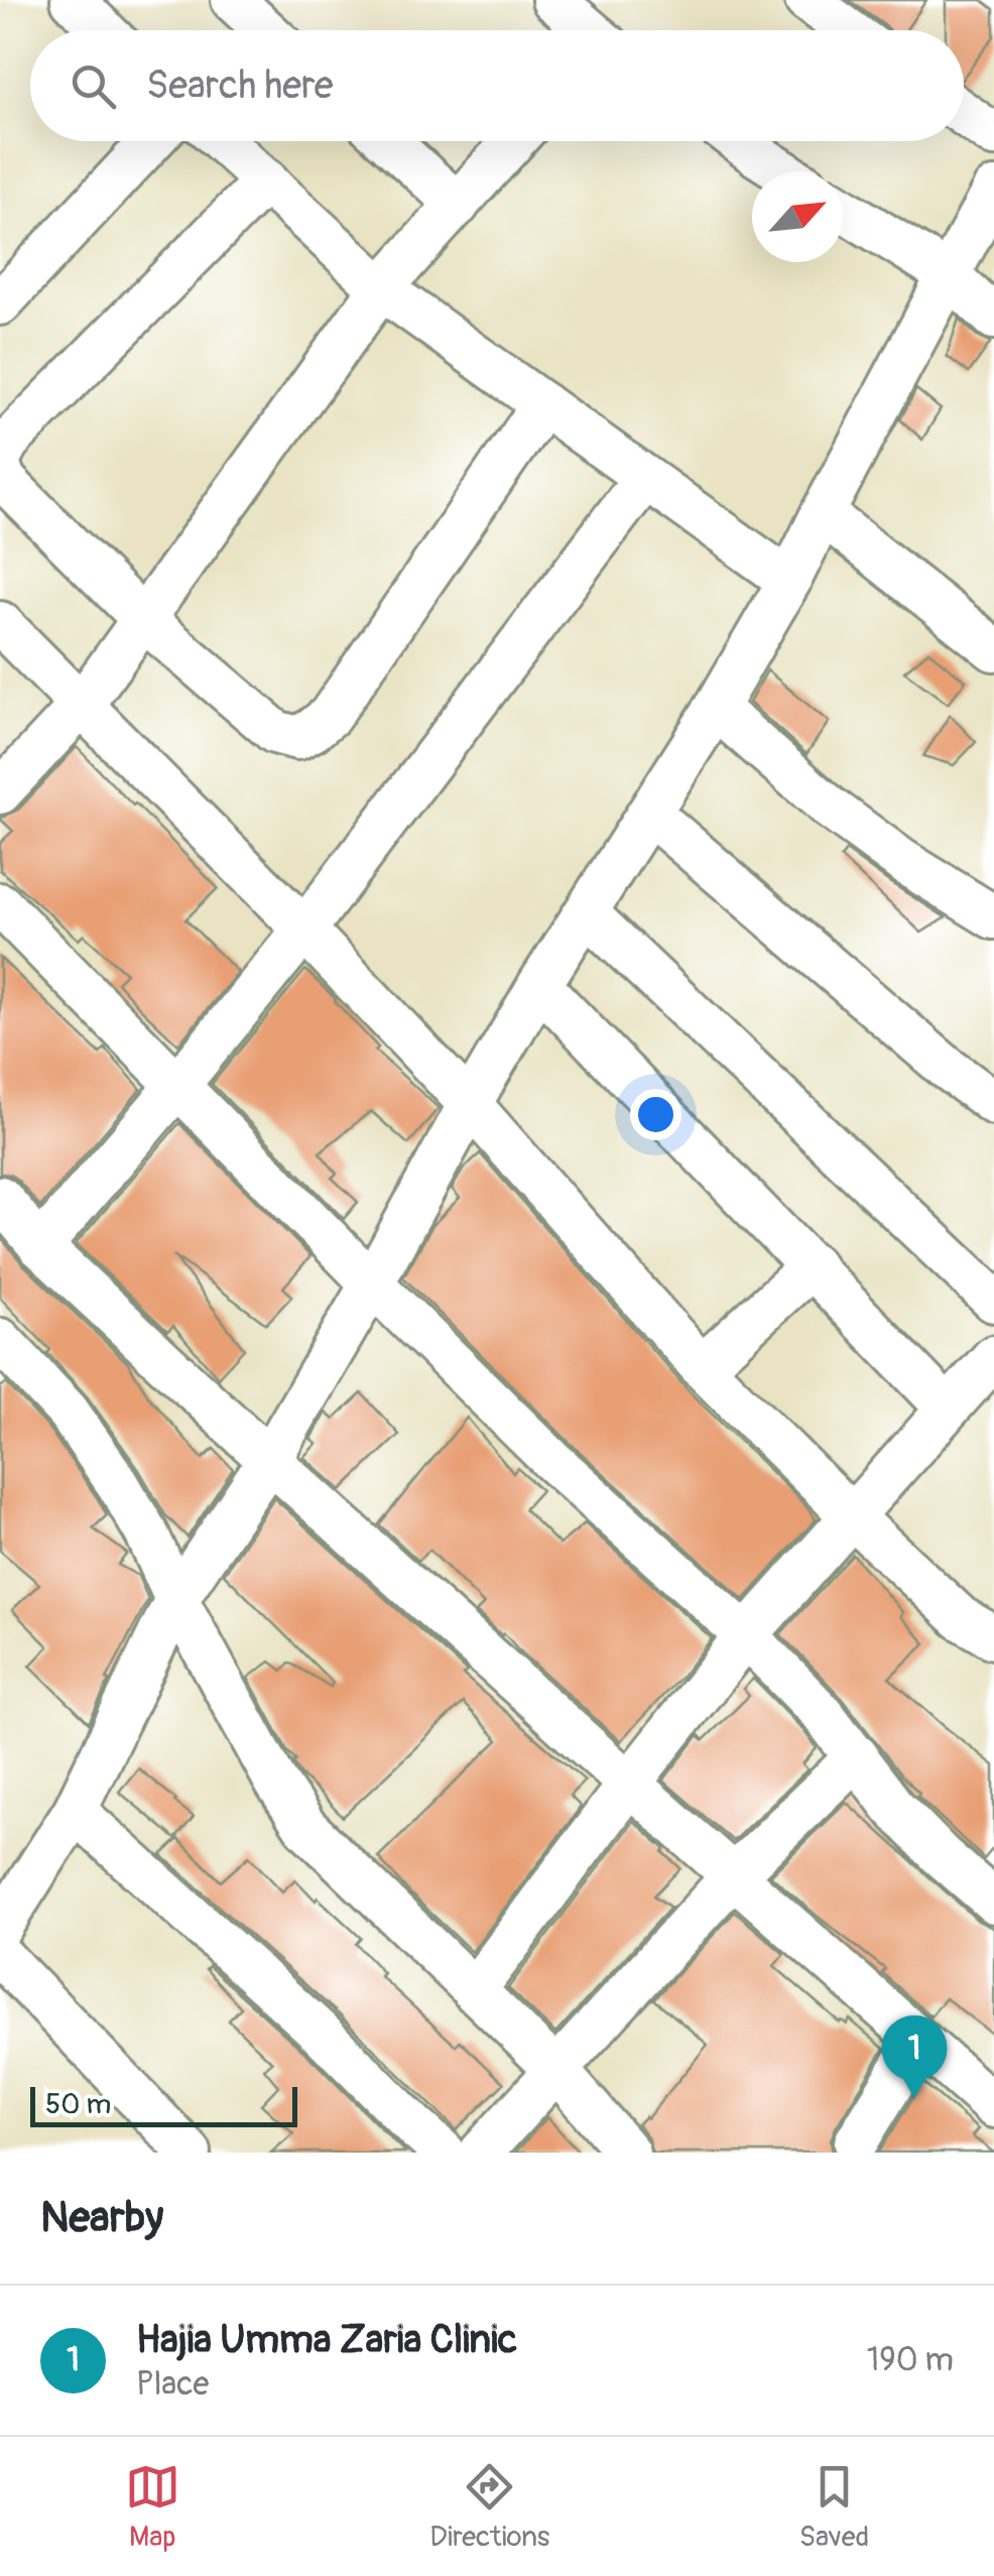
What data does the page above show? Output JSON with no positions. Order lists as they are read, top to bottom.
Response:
{
  "scale_bar": "50 m",
  "north": "top right",
  "page": {
    "search": "Search here",
    "pins": "1",
    "scale": "50 m",
    "heading": "Nearby",
    "list": [
      {
        "mark": "1",
        "name": "Hajia Umma Zaria Clinic",
        "note": "Place",
        "value": "190 m"
      }
    ],
    "nav": ["Map", "Directions", "Saved"]
  }
}
